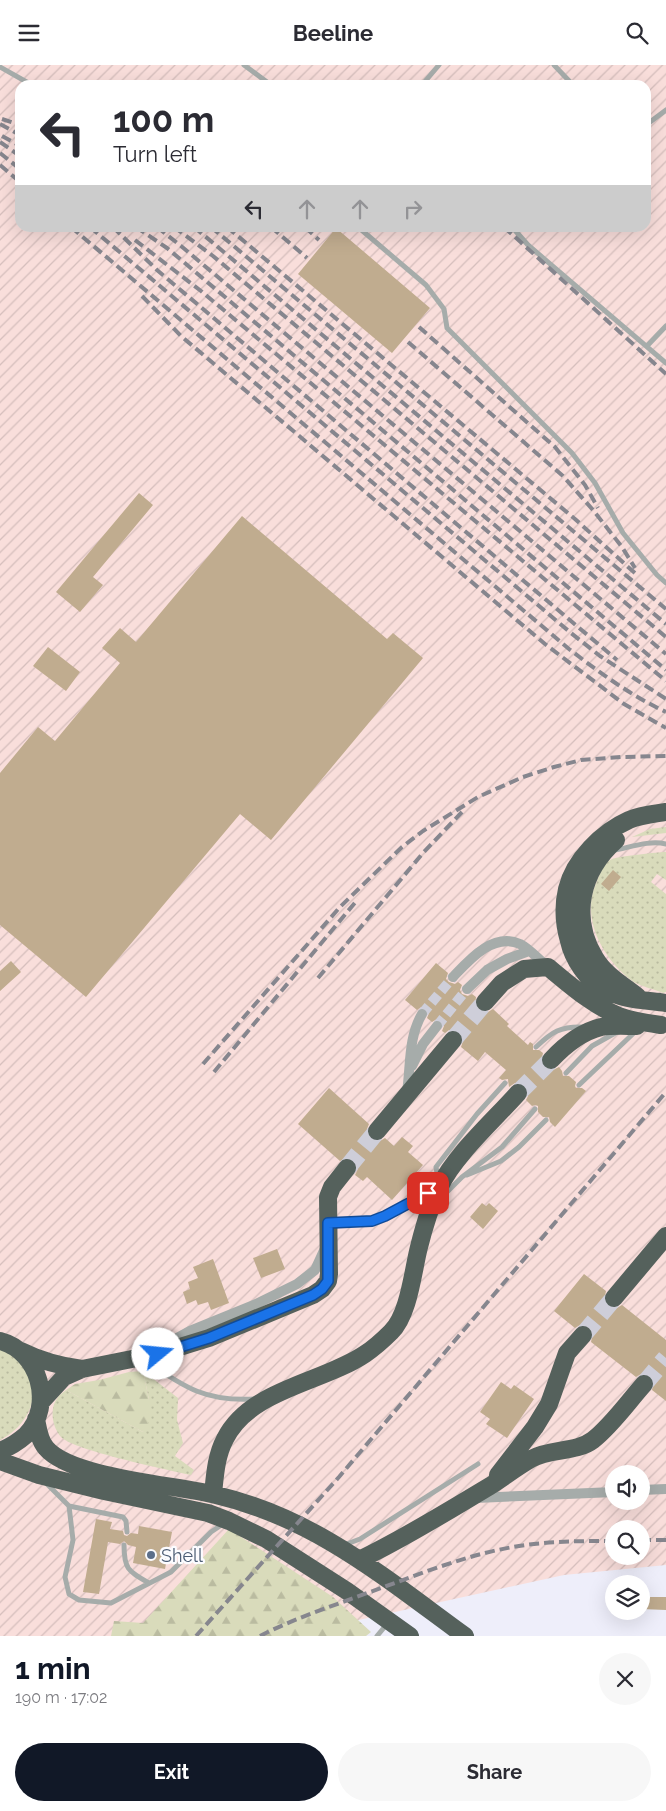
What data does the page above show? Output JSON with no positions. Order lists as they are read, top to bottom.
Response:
{
  "places": ["Shell"],
  "page": {
    "header": "Beeline",
    "turn": ["100 m", "Turn left"],
    "heading": ["1 min", "190 m · 17:02"],
    "buttons": ["Exit", "Share"]
  }
}
